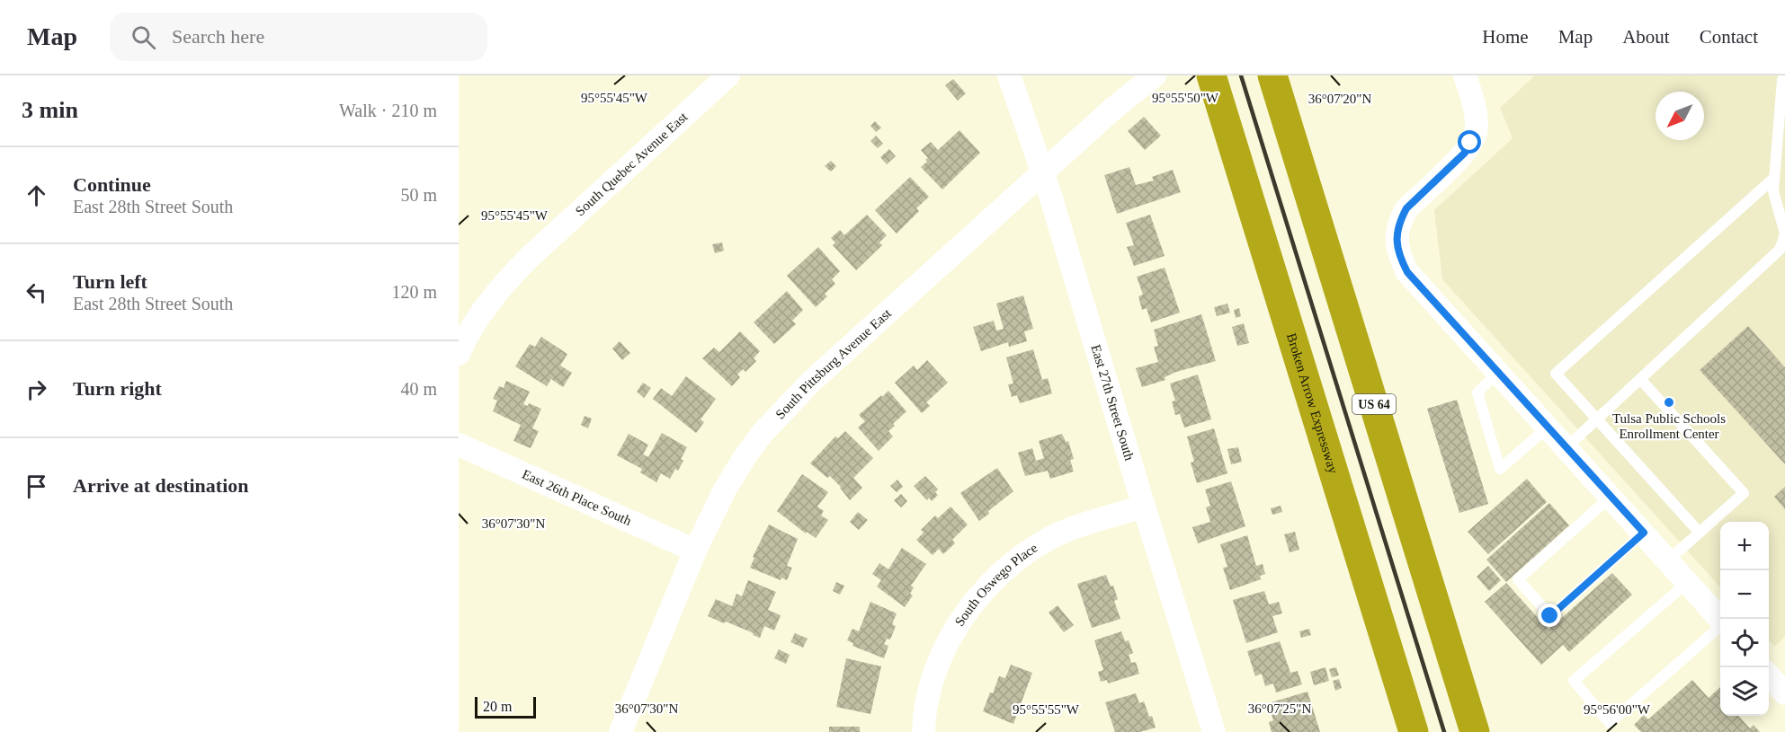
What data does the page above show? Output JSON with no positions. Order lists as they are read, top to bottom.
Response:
{
  "streets": {
    "highway": ["Broken Arrow Expressway", "US 64"],
    "street": [
      "South Quebec Avenue East",
      "South Pittsburg Avenue East",
      "East 27th Street South",
      "East 26th Place South",
      "South Oswego Place"
    ]
  },
  "crossings": [
    ["South Pittsburg Avenue East", "East 27th Street South"],
    ["South Pittsburg Avenue East", "East 26th Place South"],
    ["East 27th Street South", "South Oswego Place"]
  ],
  "places": ["Tulsa Public Schools Enrollment Center"],
  "scale_bar": "20 m",
  "north": "bottom left",
  "page": {
    "header": "Map",
    "search": "Search here",
    "nav": [
      "Home",
      "Map",
      "About",
      "Contact"
    ],
    "heading": ["3 min", "Walk · 210 m"],
    "list": [
      ["Continue", "East 28th Street South", "50 m"],
      ["Turn left", "East 28th Street South", "120 m"],
      ["Turn right", "40 m"],
      "Arrive at destination"
    ],
    "map_buttons": ["+", "−"],
    "scale": "20 m"
  },
  "coordinates": [
    "95°55'50\"W",
    "95°55'45\"W",
    "36°07'20\"N",
    "36°07'30\"N",
    "36°07'25\"N",
    "95°55'55\"W",
    "95°56'00\"W"
  ]
}
